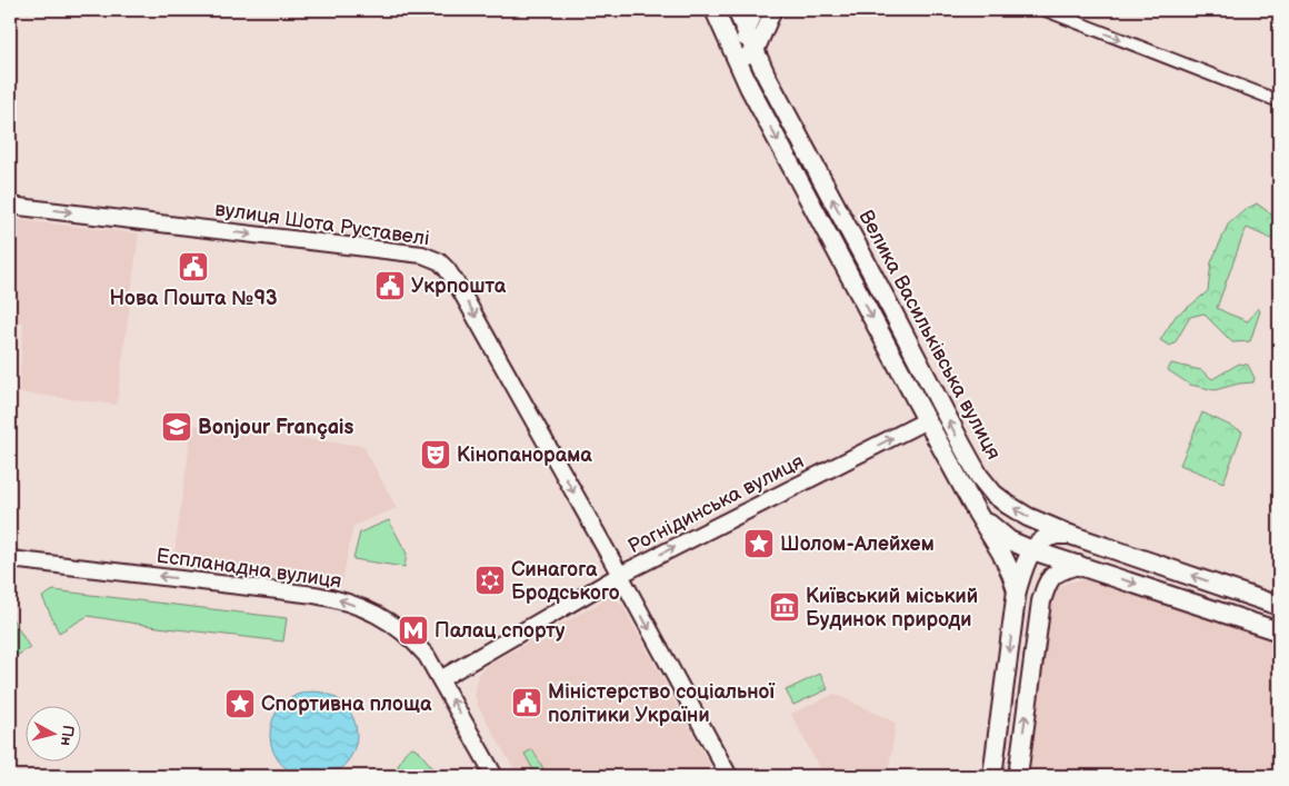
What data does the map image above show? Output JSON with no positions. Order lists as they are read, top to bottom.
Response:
{
  "streets": {
    "main road": [
      "вулиця Шота Руставелі",
      "Велика Васильківська вулиця",
      "Рогнідинська вулиця",
      "Еспланадна вулиця"
    ]
  },
  "crossings": [
    ["вулиця Шота Руставелі", "Рогнідинська вулиця"],
    ["Рогнідинська вулиця", "Еспланадна вулиця"]
  ],
  "one_way": ["вулиця Шота Руставелі", "Рогнідинська вулиця", "Еспланадна вулиця"],
  "places": {
    "public building": ["Нова Пошта №93", "Укрпошта", "Міністерство соціальної політики України"],
    "school or university": ["Bonjour Français"],
    "theatre": ["Кінопанорама"],
    "place": ["Шолом-Алейхем", "Спортивна площа"],
    "synagogue": ["Синагога Бродського"],
    "museum": ["Київський міський Будинок природи"],
    "metro station": ["Палац спорту"]
  },
  "north": "right"
}
